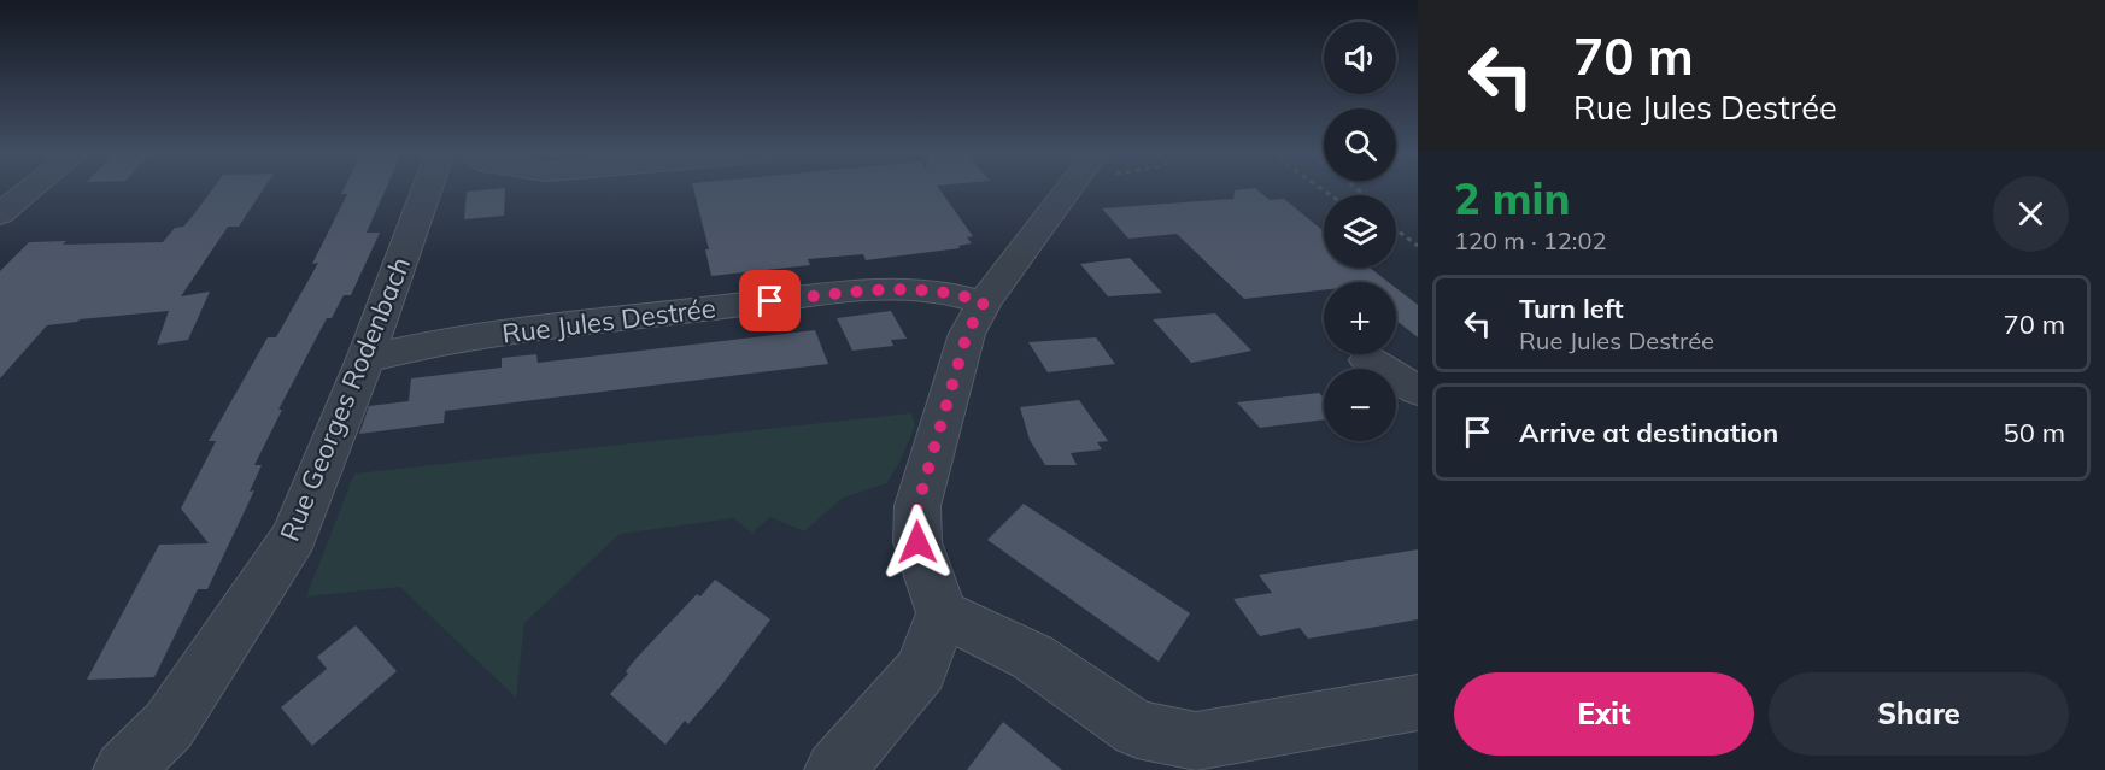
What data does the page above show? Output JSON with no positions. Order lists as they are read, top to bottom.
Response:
{
  "streets": {
    "street": ["Rue Jules Destrée", "Rue Georges Rodenbach"]
  },
  "crossings": [
    ["Rue Jules Destrée", "Rue Georges Rodenbach"]
  ],
  "page": {
    "turn": ["70 m", "Rue Jules Destrée"],
    "map_buttons": ["+", "−"],
    "heading": ["2 min", "120 m · 12:02"],
    "list": [
      {
        "name": "Turn left",
        "note": "Rue Jules Destrée",
        "value": "70 m"
      },
      {
        "name": "Arrive at destination",
        "value": "50 m"
      }
    ],
    "buttons": ["Exit", "Share"]
  }
}
